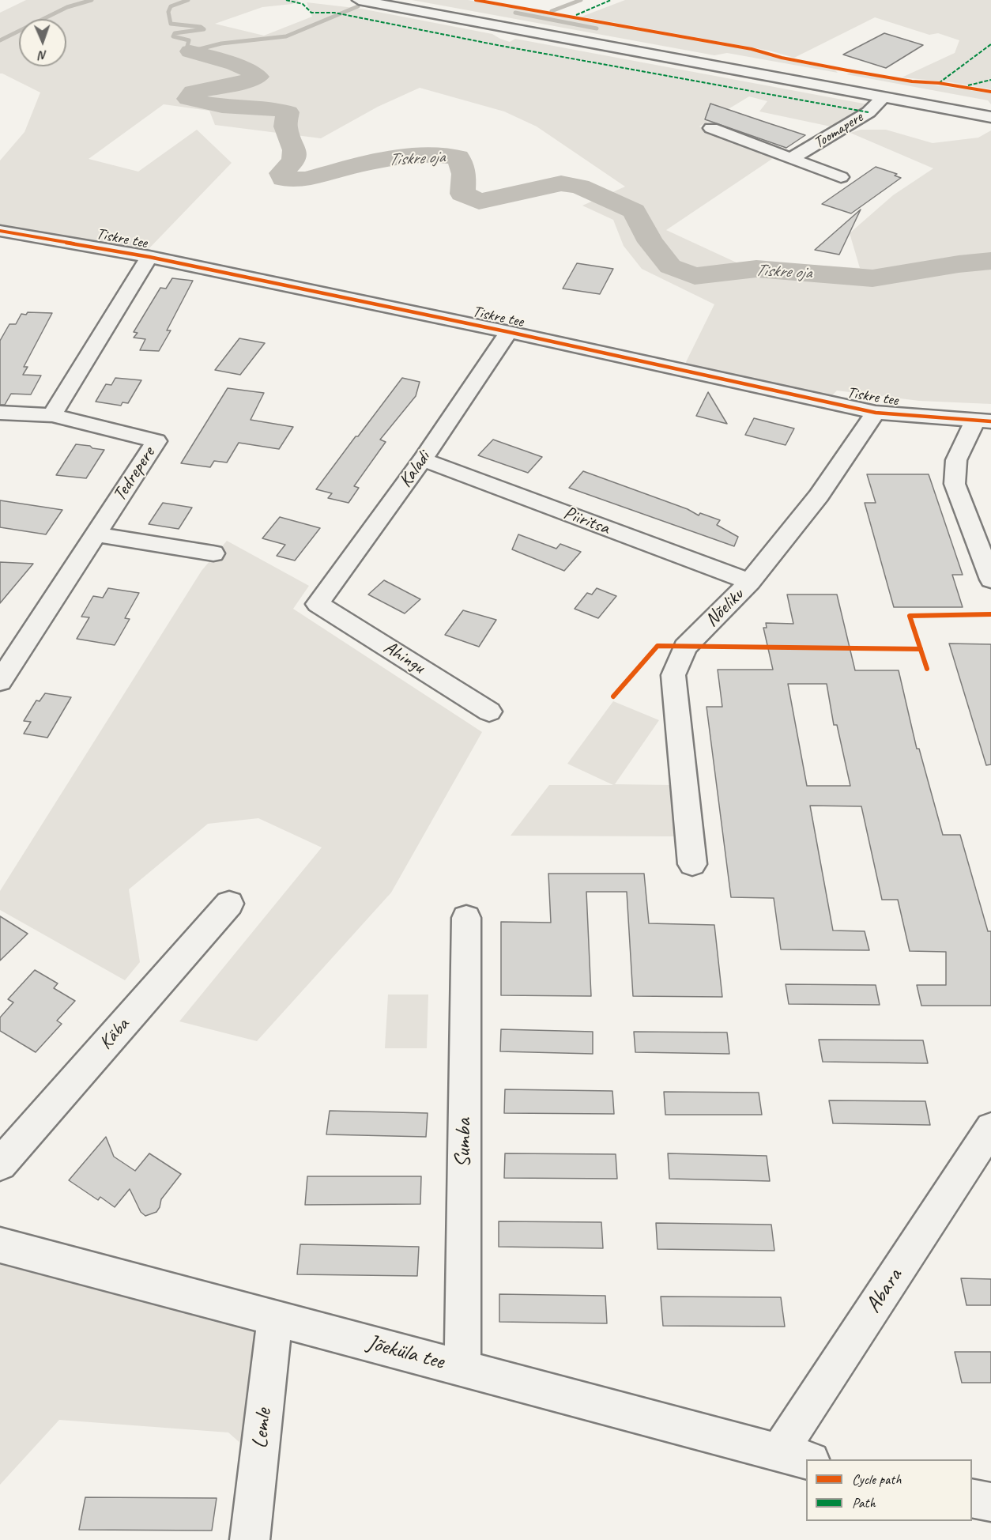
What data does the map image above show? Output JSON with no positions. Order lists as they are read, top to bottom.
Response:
{
  "streets": {
    "street": [
      "Toomapere",
      "Tiskre tee",
      "Kaladi",
      "Tedrepere",
      "Piiritsa",
      "Nõeliku",
      "Ahingu",
      "Käba",
      "Sumba",
      "Abara",
      "Jõeküla tee",
      "Lemle"
    ]
  },
  "crossings": [
    ["Tiskre tee", "Kaladi"],
    ["Tiskre tee", "Nõeliku"],
    ["Kaladi", "Piiritsa"],
    ["Kaladi", "Ahingu"],
    ["Piiritsa", "Nõeliku"],
    ["Sumba", "Jõeküla tee"],
    ["Abara", "Jõeküla tee"],
    ["Jõeküla tee", "Lemle"]
  ],
  "water": ["Tiskre oja"],
  "legend": ["Cycle path", "Path"],
  "north": "bottom"
}
